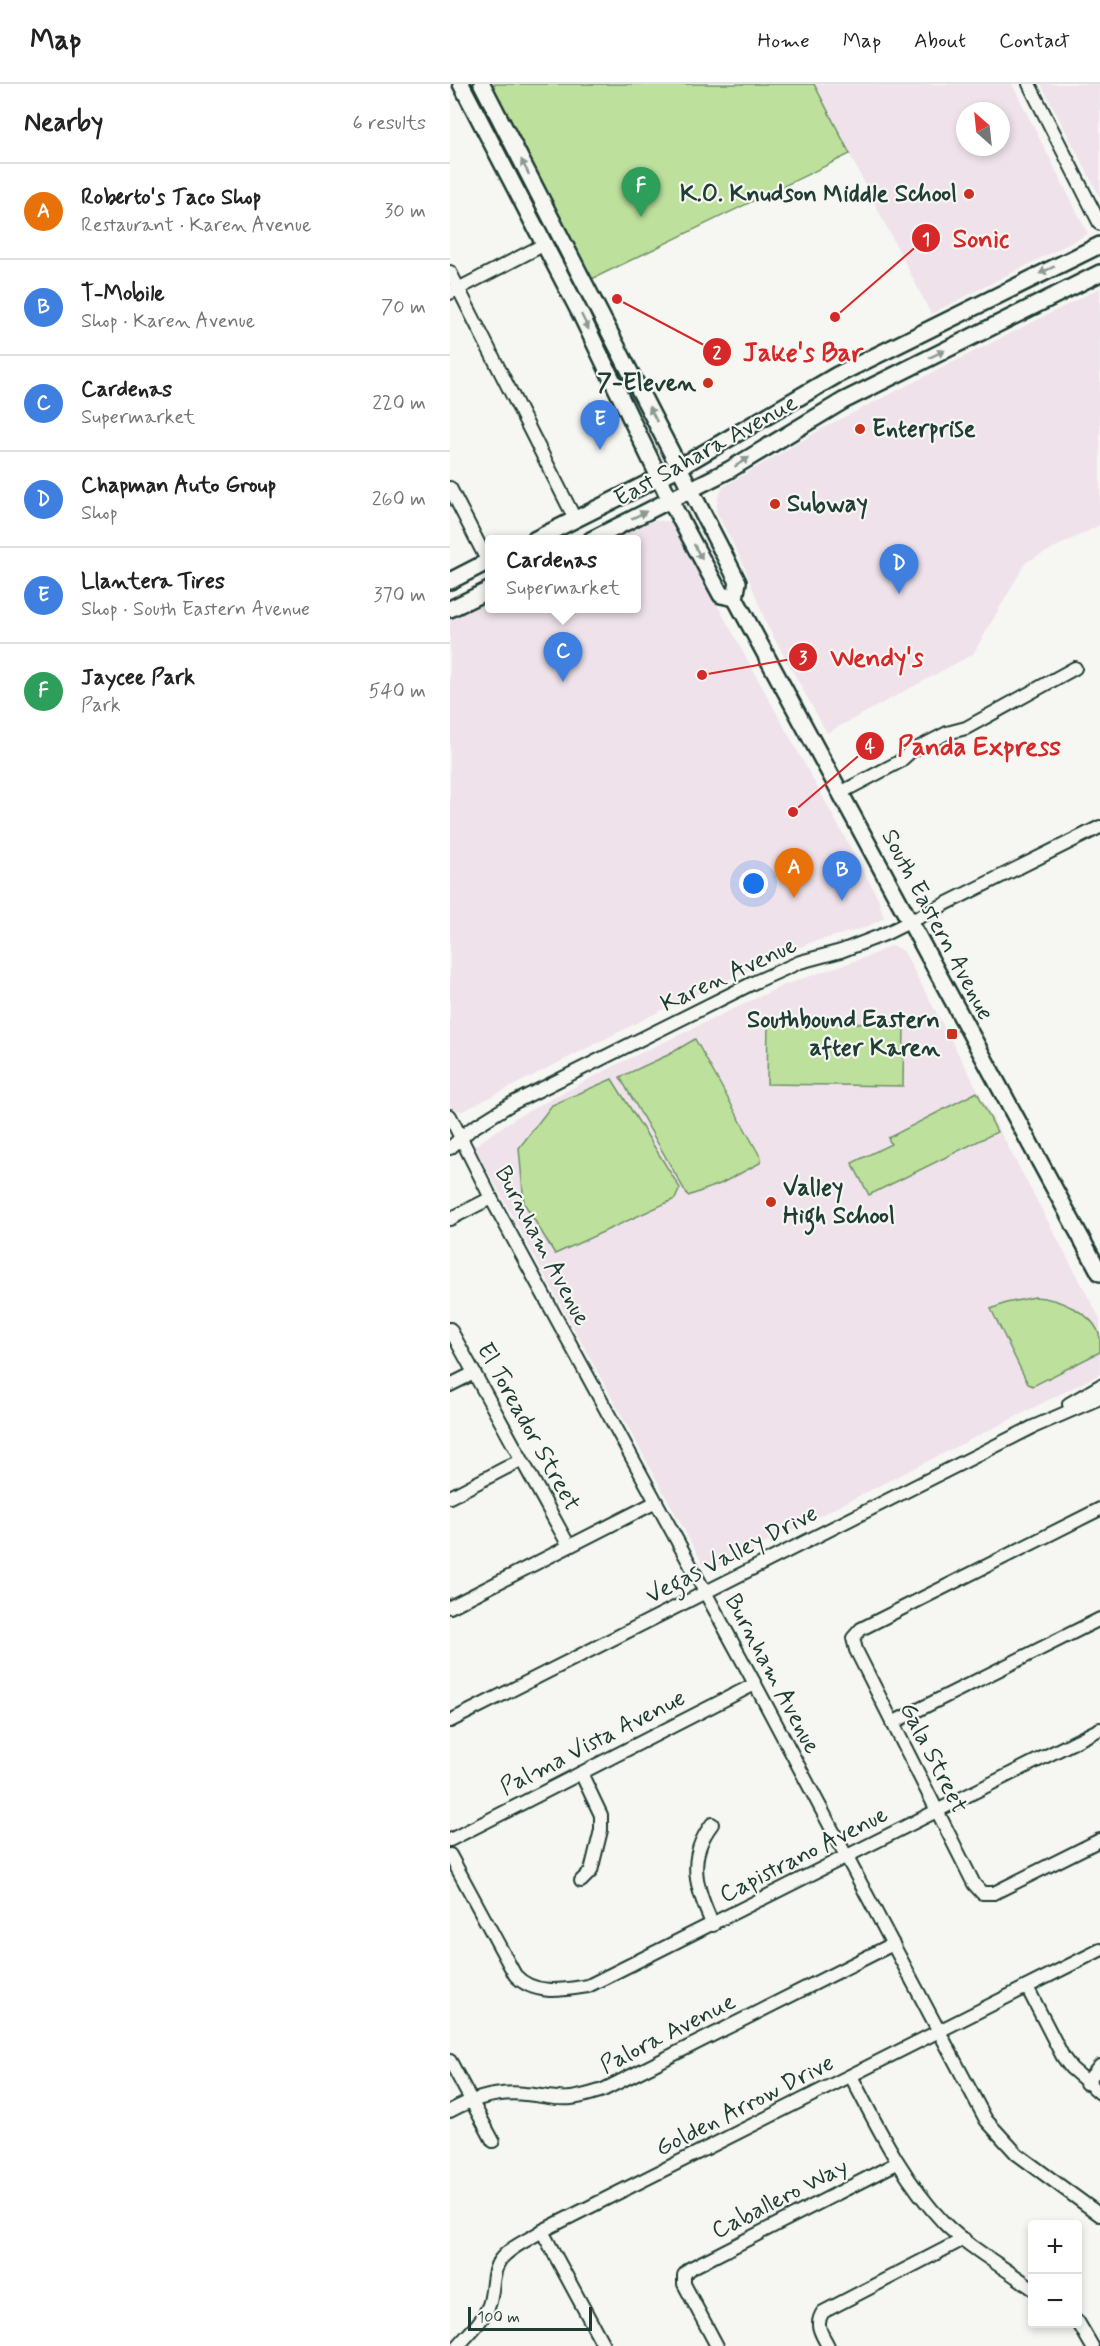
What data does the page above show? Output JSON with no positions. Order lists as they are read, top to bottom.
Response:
{
  "streets": {
    "main road": ["East Sahara Avenue", "South Eastern Avenue"],
    "street": [
      "Karen Avenue",
      "Burnham Avenue",
      "El Toreador Street",
      "Vegas Valley Drive",
      "Palma Vista Avenue",
      "Gala Street",
      "Capistrano Avenue",
      "Palora Avenue",
      "Golden Arrow Drive",
      "Caballero Way"
    ]
  },
  "crossings": [
    ["East Sahara Avenue", "South Eastern Avenue"],
    ["South Eastern Avenue", "Karen Avenue"],
    ["Karen Avenue", "Burnham Avenue"],
    ["Burnham Avenue", "Vegas Valley Drive"],
    ["Burnham Avenue", "Palma Vista Avenue"],
    ["Burnham Avenue", "Capistrano Avenue"],
    ["Burnham Avenue", "Palora Avenue"],
    ["Burnham Avenue", "Golden Arrow Drive"],
    ["Gala Street", "Capistrano Avenue"]
  ],
  "places": {
    "other": [
      "K.O. Knudson Middle School",
      "Jake's Bar",
      "Sonic",
      "7-Eleven",
      "Enterprise",
      "Subway",
      "Wendy's",
      "Panda Express",
      "Valley High School"
    ],
    "transit": ["Southbound Eastern after Karen"]
  },
  "scale_bar": "100 m",
  "north": "top left",
  "page": {
    "header": "Map",
    "nav": [
      "Home",
      "Map",
      "About",
      "Contact"
    ],
    "heading": ["Nearby", "6 results"],
    "list": [
      {
        "mark": "A",
        "name": "Roberto's Taco Shop",
        "note": "Restaurant · Karen Avenue",
        "value": "30 m"
      },
      {
        "mark": "B",
        "name": "T-Mobile",
        "note": "Shop · Karen Avenue",
        "value": "70 m"
      },
      {
        "mark": "C",
        "name": "Cardenas",
        "note": "Supermarket",
        "value": "220 m"
      },
      {
        "mark": "D",
        "name": "Chapman Auto Group",
        "note": "Shop",
        "value": "260 m"
      },
      {
        "mark": "E",
        "name": "Llantera Tires",
        "note": "Shop · South Eastern Avenue",
        "value": "370 m"
      },
      {
        "mark": "F",
        "name": "Jaycee Park",
        "note": "Park",
        "value": "540 m"
      }
    ],
    "pins": [
      "F",
      "E",
      "D",
      "C",
      "A",
      "B"
    ],
    "popup": ["Cardenas", "Supermarket"],
    "map_buttons": ["+", "−"],
    "scale": "100 m"
  }
}
